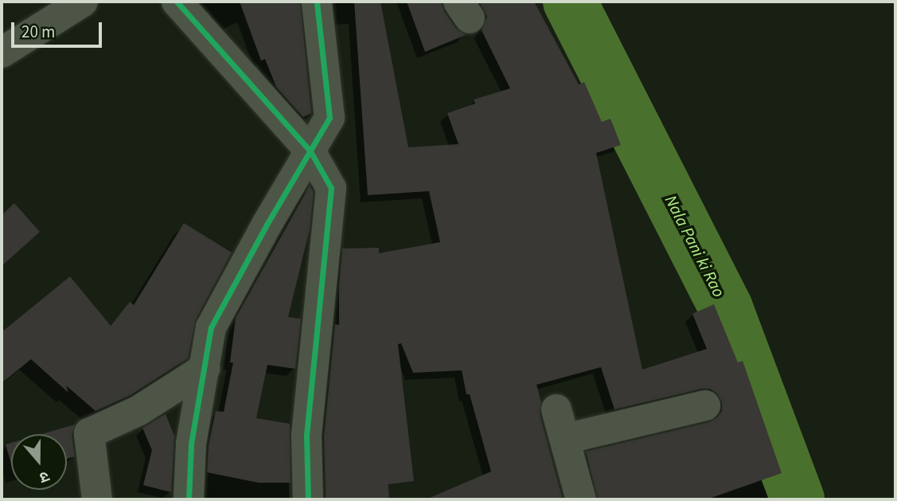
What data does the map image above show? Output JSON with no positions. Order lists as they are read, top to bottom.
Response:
{
  "water": ["Nala Pani ki Rao"],
  "scale_bar": "20 m",
  "north": "bottom"
}
